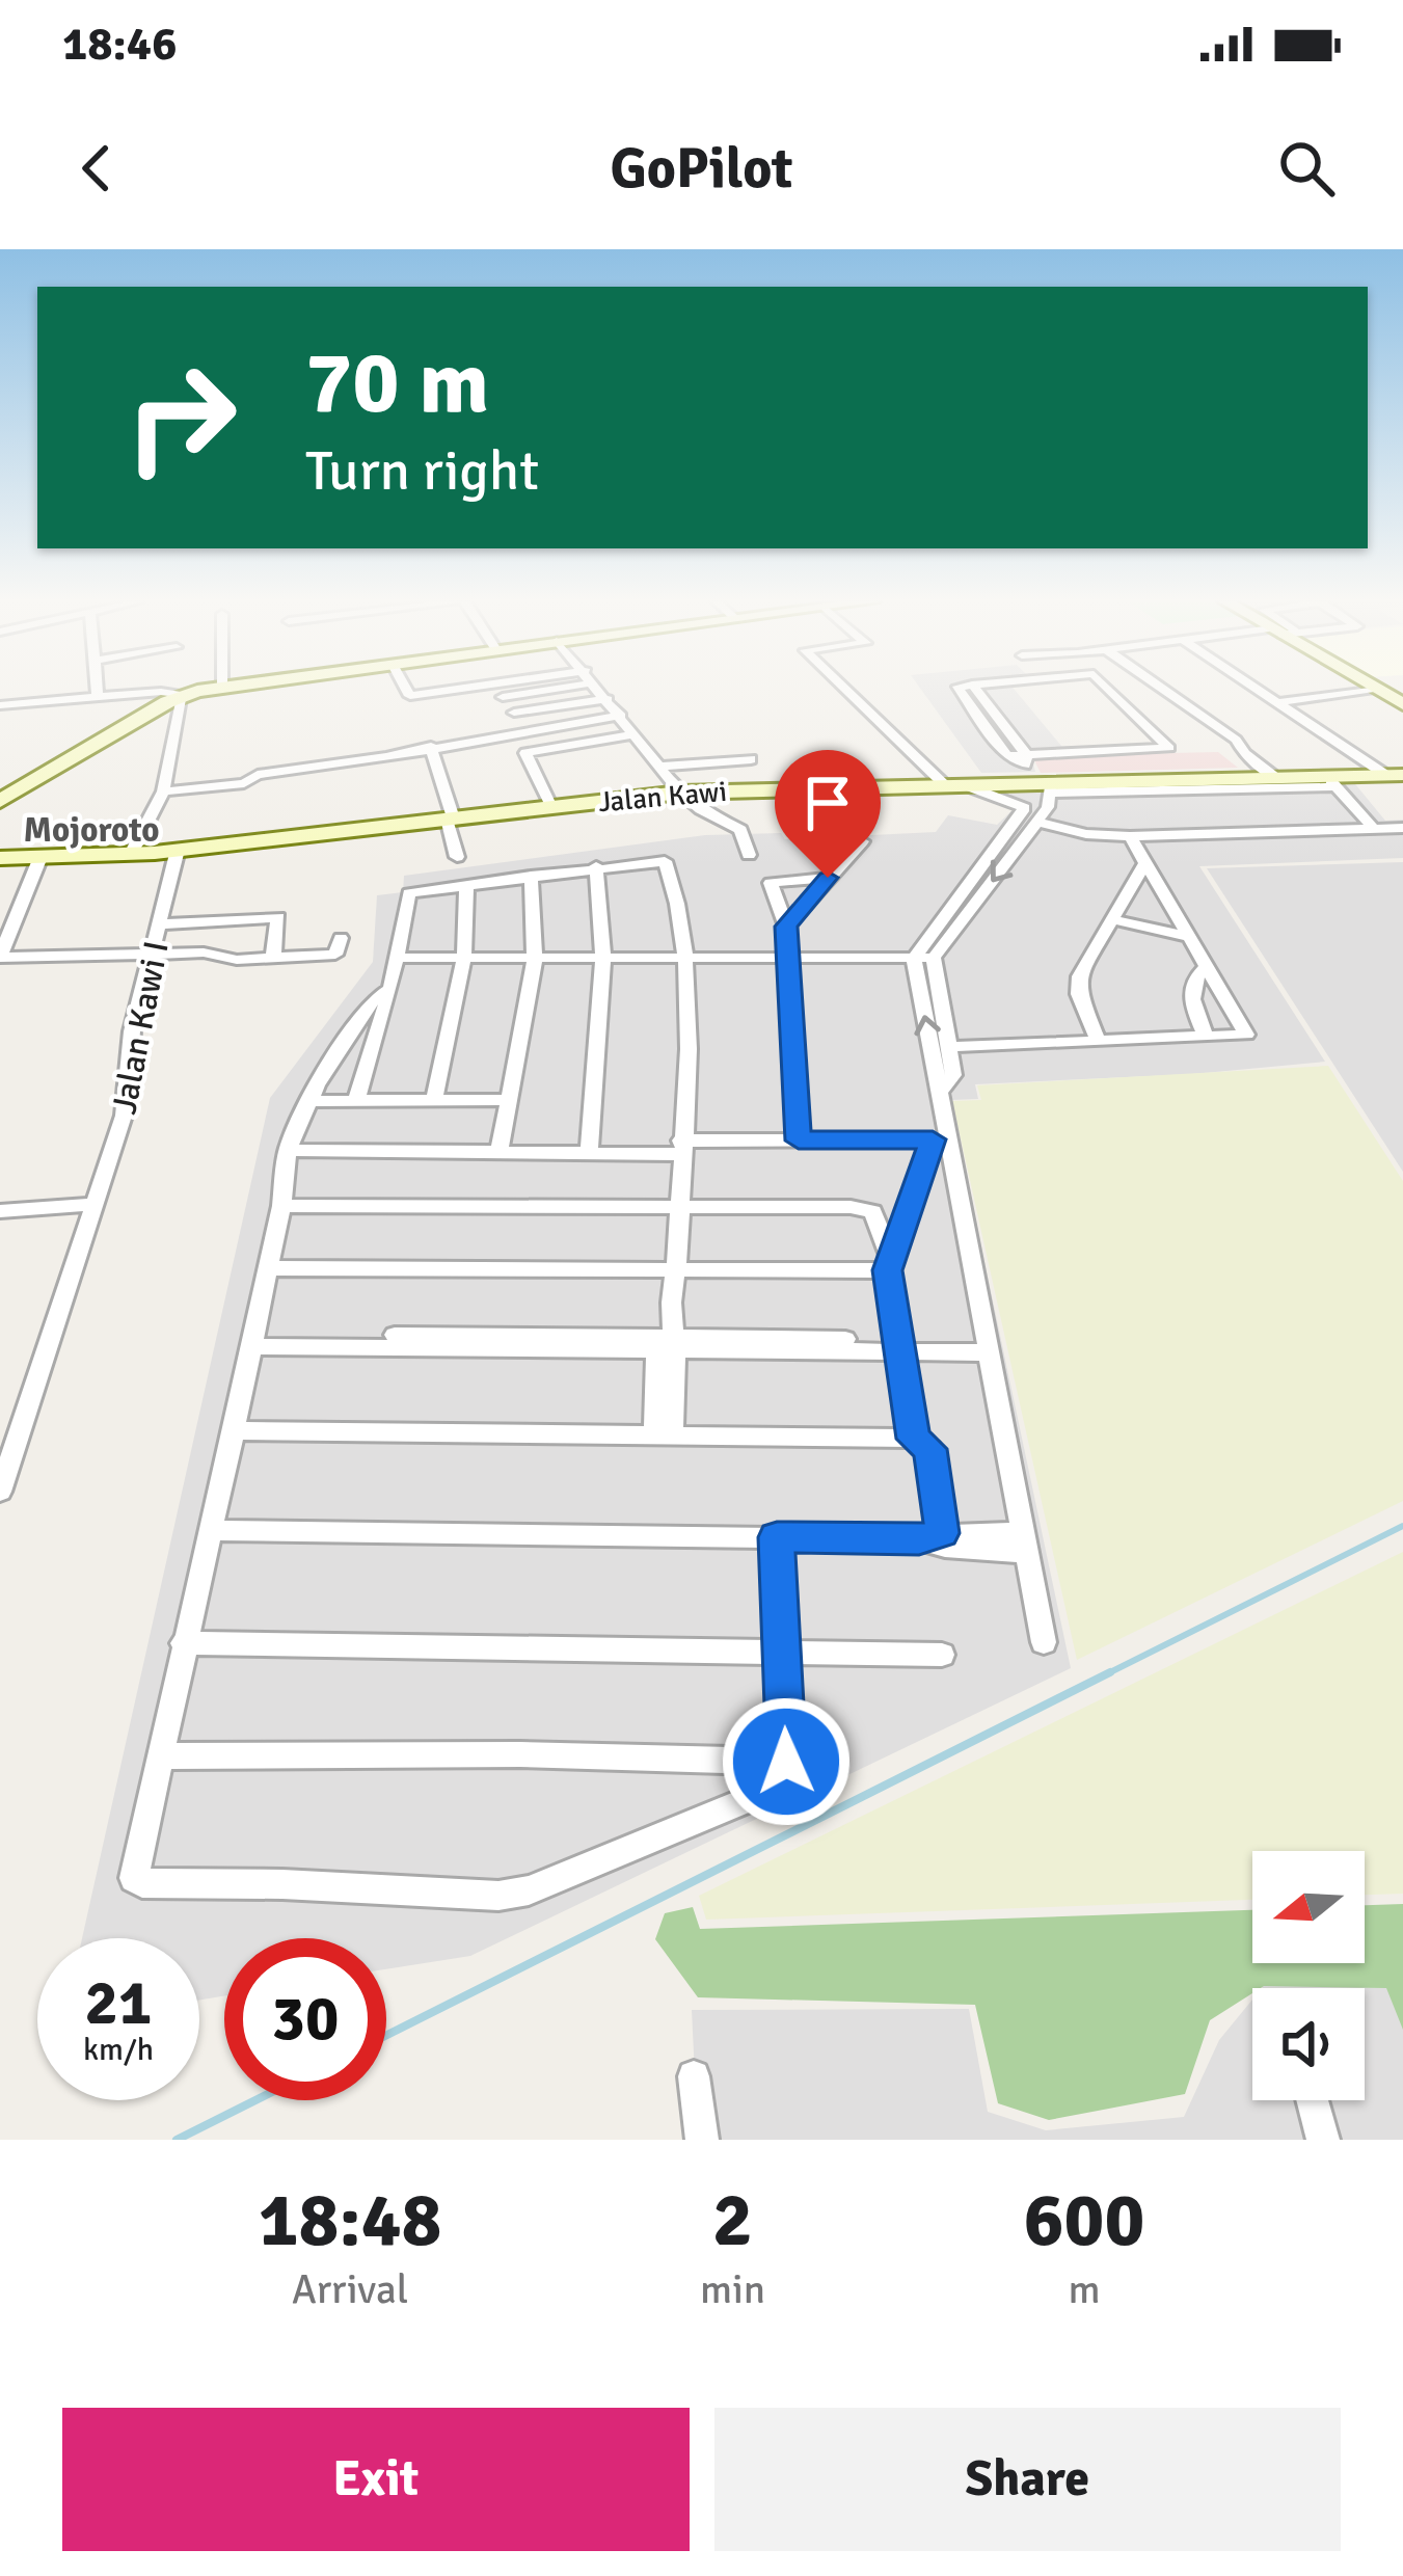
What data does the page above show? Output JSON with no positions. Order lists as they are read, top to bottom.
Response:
{
  "streets": {
    "main road": ["Jalan Kawi"],
    "street": ["Jalan Kawi I"]
  },
  "crossings": [
    ["Jalan Kawi", "Jalan Kawi I"]
  ],
  "districts": ["Mojoroto"],
  "north": "left",
  "page": {
    "status": "18:46",
    "header": "GoPilot",
    "turn": ["70 m", "Turn right"],
    "speed": "21 km/h",
    "limit": "30",
    "eta": [
      "18:48",
      "Arrival",
      "2",
      "min",
      "600",
      "m"
    ],
    "buttons": ["Exit", "Share"]
  }
}
